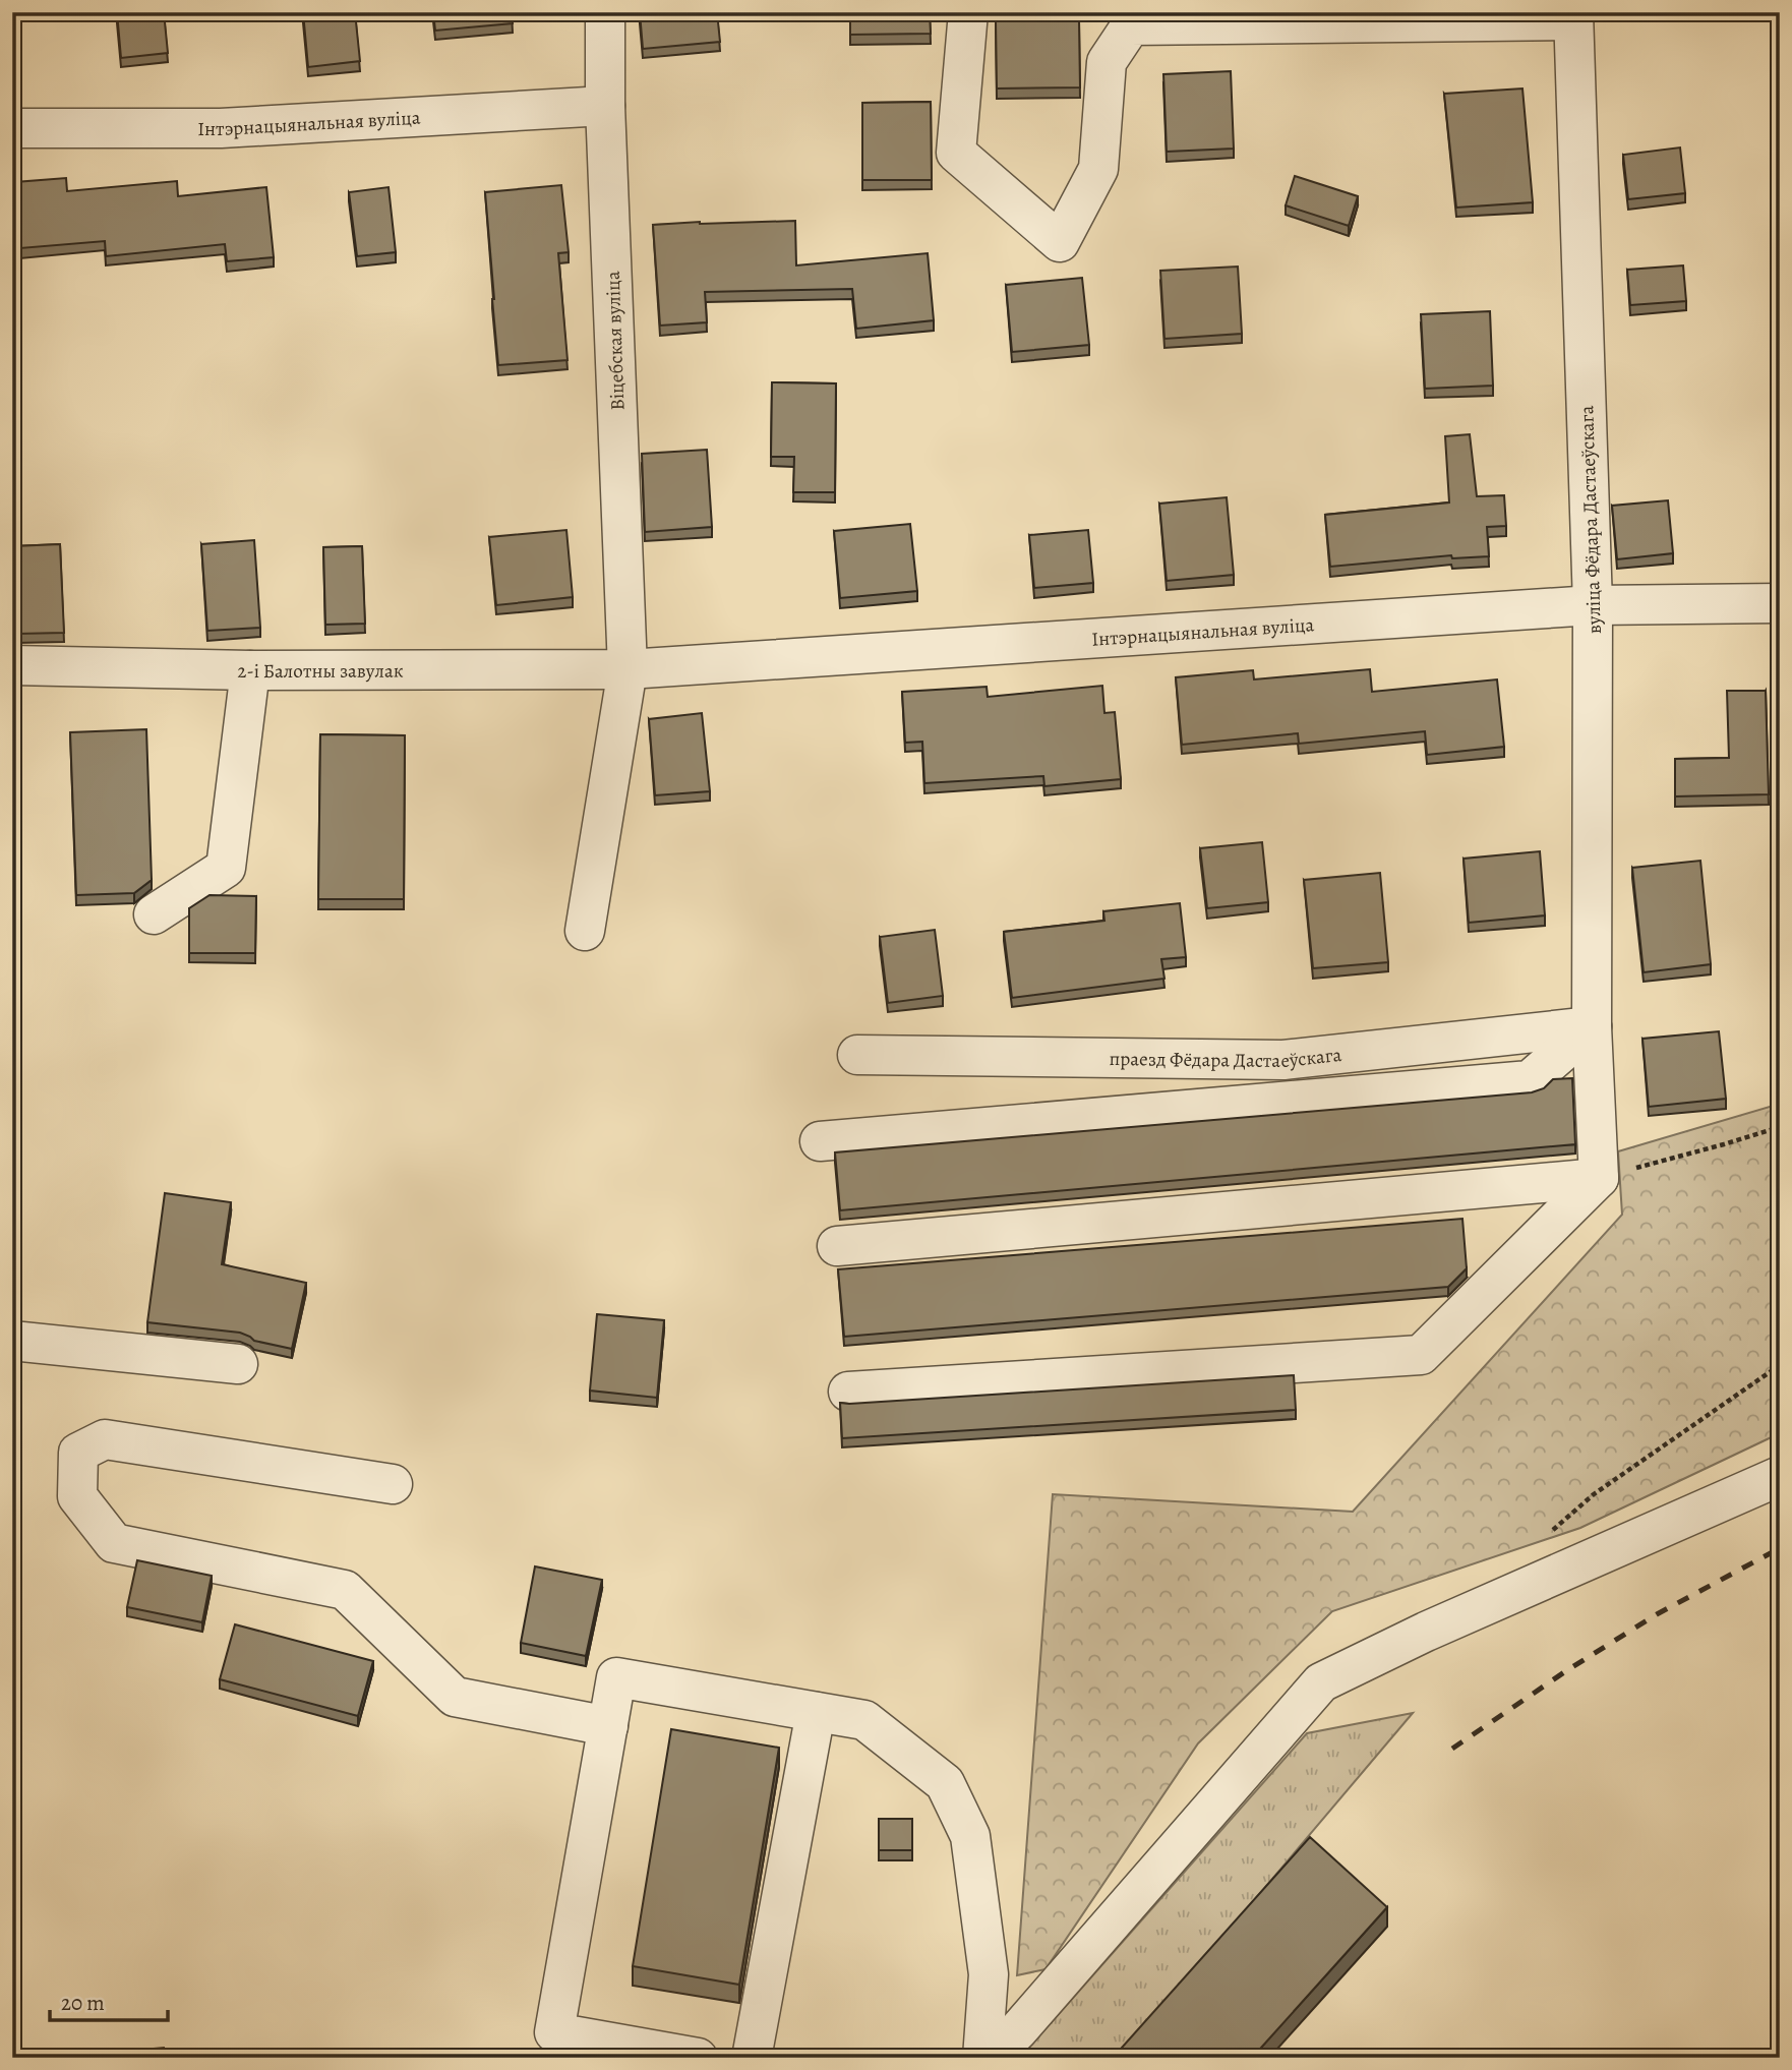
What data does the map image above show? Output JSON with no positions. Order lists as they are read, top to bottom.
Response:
{
  "streets": {
    "street": [
      "Інтэрнацыянальная вуліца",
      "Віцебская вуліца",
      "вуліца Фёдара Дастаеўскага",
      "2-і Балотны завулак",
      "праезд Фёдара Дастаеўскага"
    ]
  },
  "crossings": [
    ["Інтэрнацыянальная вуліца", "Віцебская вуліца"],
    ["Інтэрнацыянальная вуліца", "вуліца Фёдара Дастаеўскага"],
    ["Інтэрнацыянальная вуліца", "2-і Балотны завулак"],
    ["Віцебская вуліца", "2-і Балотны завулак"],
    ["вуліца Фёдара Дастаеўскага", "праезд Фёдара Дастаеўскага"]
  ],
  "scale_bar": "20 m"
}
